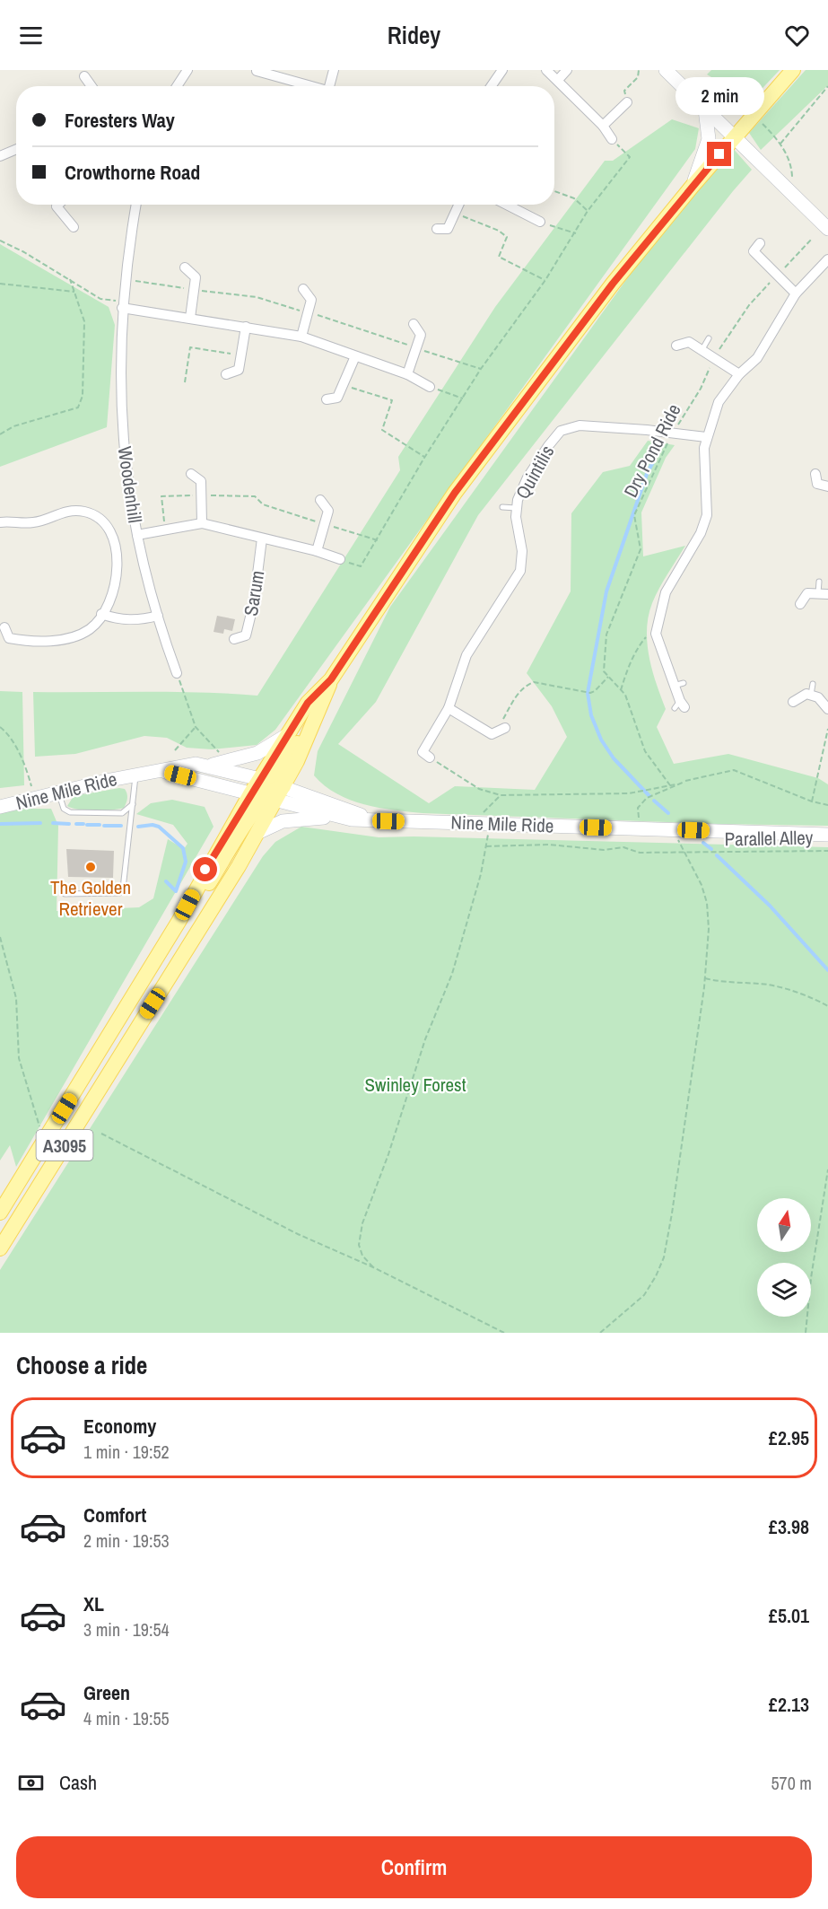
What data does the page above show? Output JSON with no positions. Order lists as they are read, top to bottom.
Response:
{
  "streets": {
    "main road": ["Nine Mile Ride", "A3095"],
    "street": ["Quintilis", "Woodenhill", "Sarum"],
    "path": ["Dry Pond Ride", "Parallel Alley"]
  },
  "crossings": [
    ["Dry Pond Ride", "Quintilis"],
    ["Nine Mile Ride", "A3095"]
  ],
  "parks": ["Swinley Forest"],
  "places": ["The Golden Retriever"],
  "north": "top",
  "page": {
    "header": "Ridey",
    "bubble": "2 min",
    "banner": ["Foresters Way", "Crowthorne Road"],
    "heading": "Choose a ride",
    "list": [
      {
        "name": "Economy",
        "note": "1 min · 19:52",
        "value": "£2.95"
      },
      {
        "name": "Comfort",
        "note": "2 min · 19:53",
        "value": "£3.98"
      },
      {
        "name": "XL",
        "note": "3 min · 19:54",
        "value": "£5.01"
      },
      {
        "name": "Green",
        "note": "4 min · 19:55",
        "value": "£2.13"
      }
    ],
    "pay": ["Cash", "570 m"],
    "buttons": "Confirm"
  }
}
